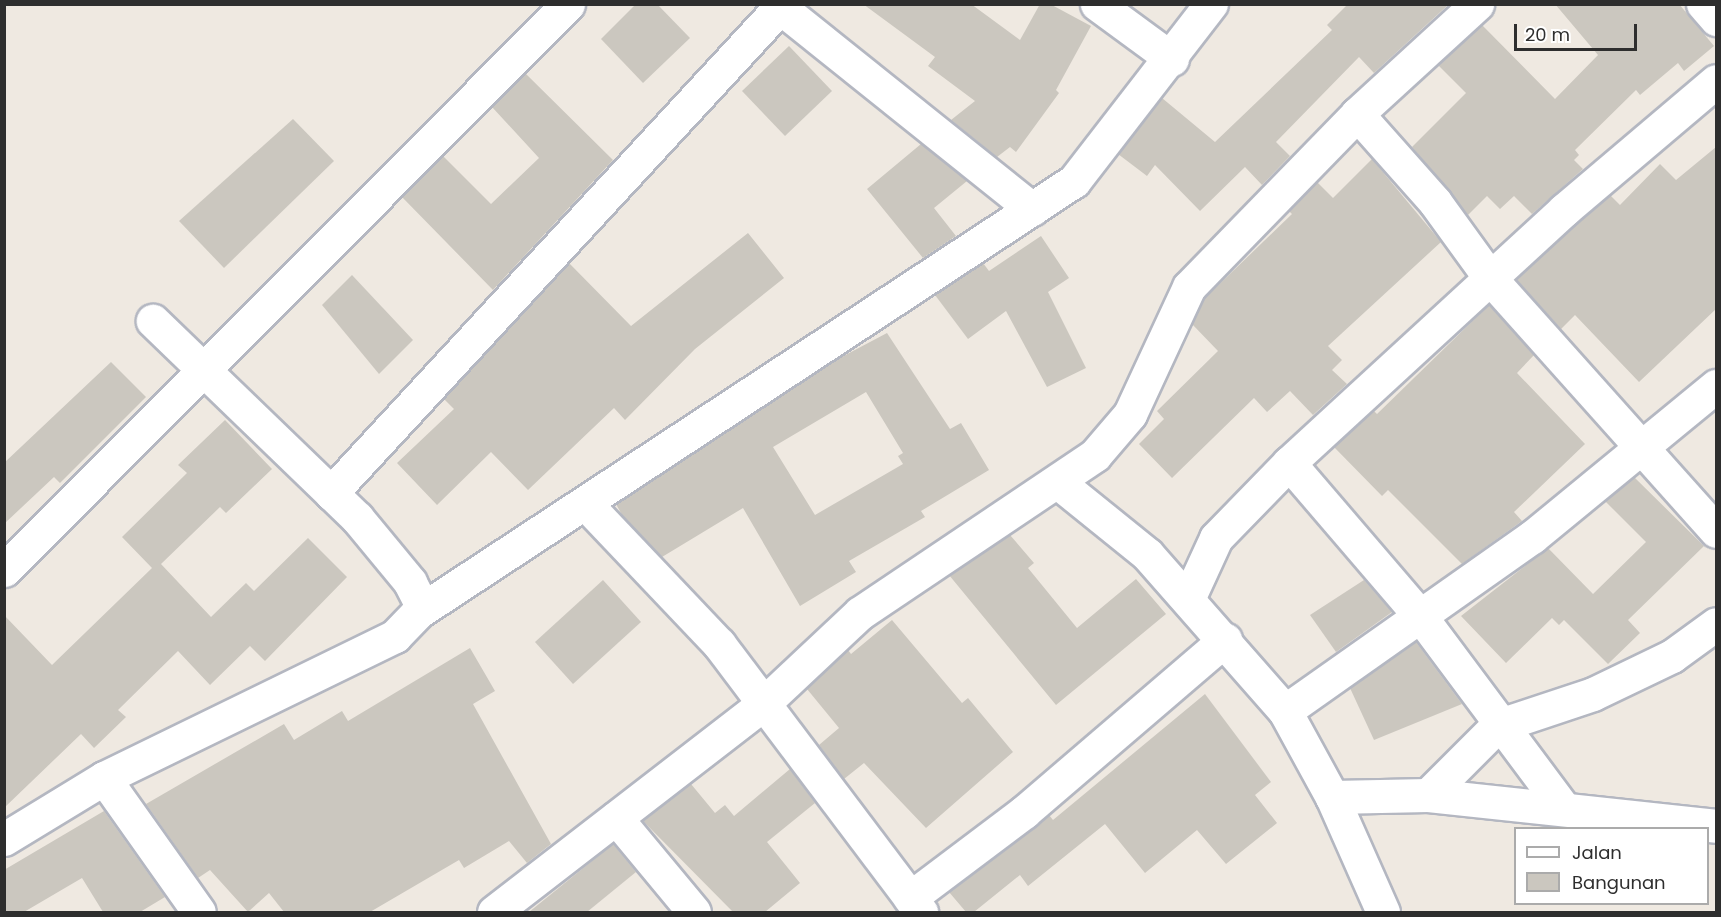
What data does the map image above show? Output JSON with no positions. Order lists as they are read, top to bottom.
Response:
{
  "legend": ["Jalan", "Bangunan"],
  "scale_bar": "20 m"
}
